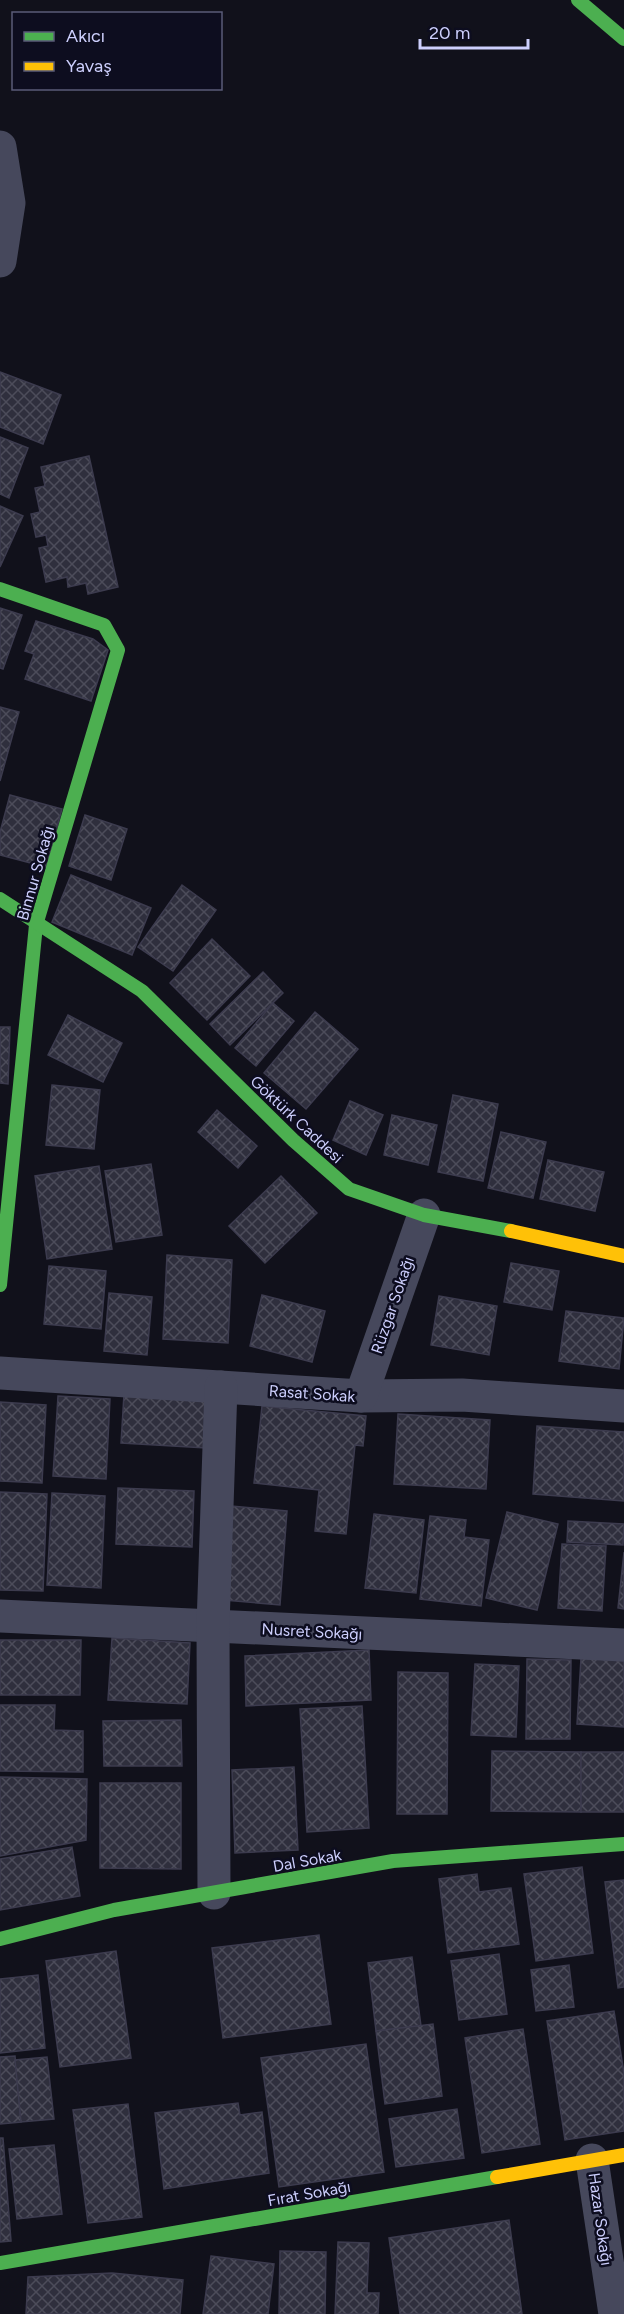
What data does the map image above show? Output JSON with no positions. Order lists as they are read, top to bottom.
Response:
{
  "streets": {
    "street": [
      "Binnur Sokağı",
      "Göktürk Caddesi",
      "Rüzgar Sokağı",
      "Rasat Sokak",
      "Nusret Sokağı",
      "Dal Sokak",
      "Fırat Sokağı",
      "Hazar Sokağı"
    ]
  },
  "crossings": [
    ["Binnur Sokağı", "Göktürk Caddesi"],
    ["Göktürk Caddesi", "Rüzgar Sokağı"],
    ["Rüzgar Sokağı", "Rasat Sokak"],
    ["Fırat Sokağı", "Hazar Sokağı"]
  ],
  "legend": ["Akıcı", "Yavaş"],
  "scale_bar": "20 m"
}
